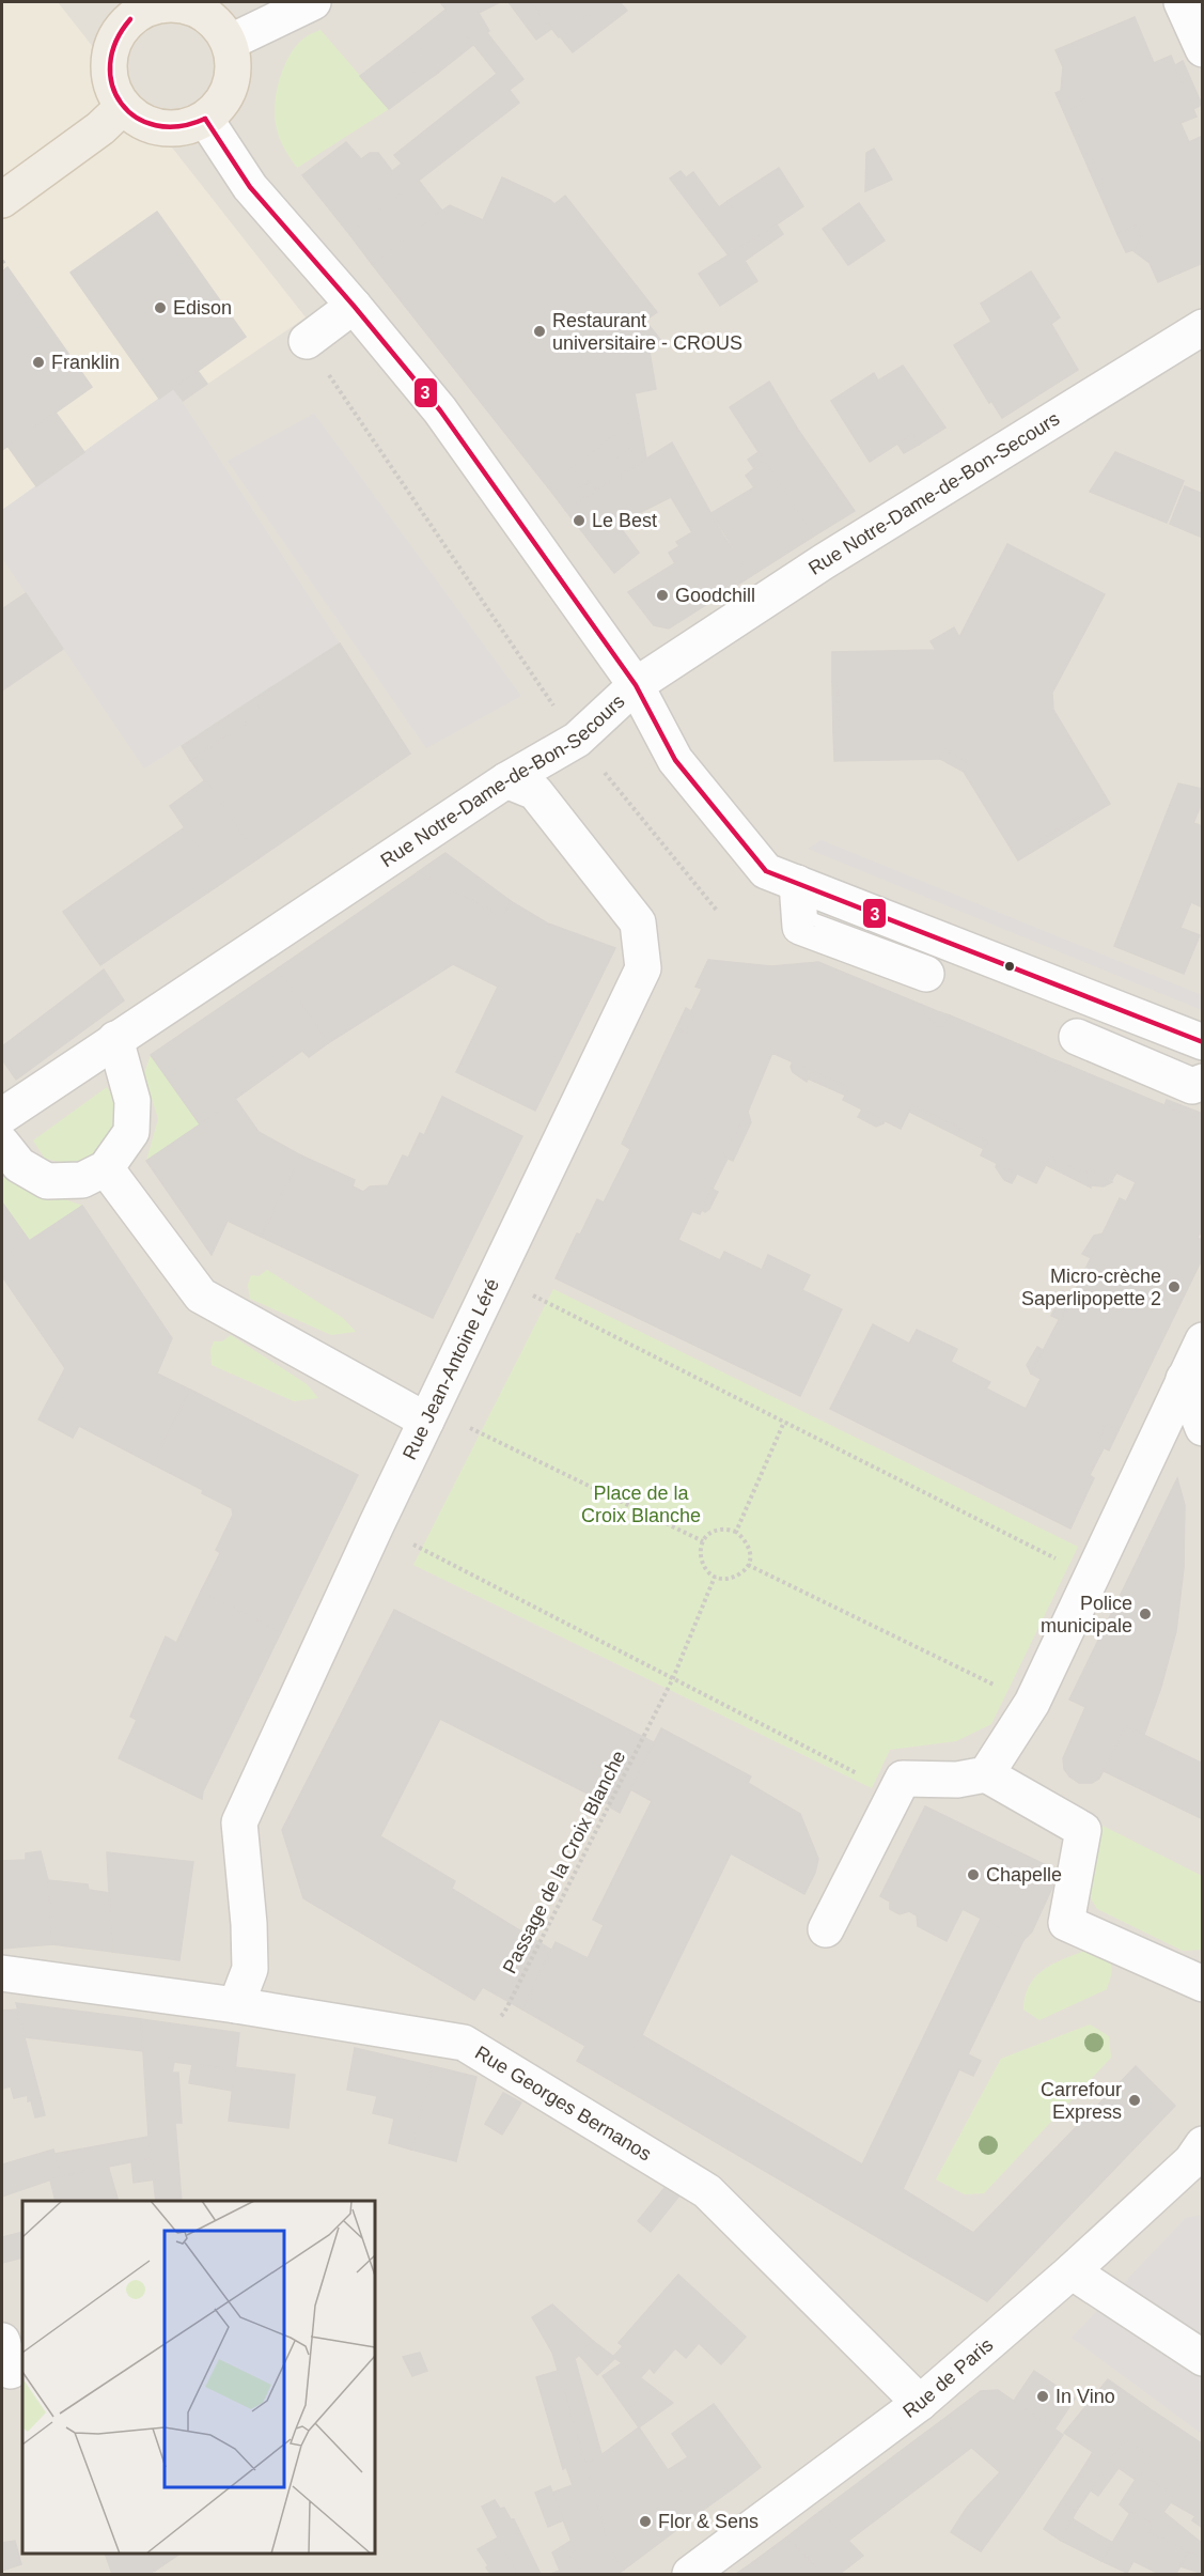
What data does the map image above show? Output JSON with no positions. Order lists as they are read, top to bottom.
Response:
{
  "streets": {
    "street": [
      "Rue Notre-Dame-de-Bon-Secours",
      "Rue Jean-Antoine Léré",
      "Rue Georges Bernanos",
      "Rue de Paris"
    ],
    "path": ["Passage de la Croix Blanche"]
  },
  "crossings": [
    ["Rue Notre-Dame-de-Bon-Secours", "Rue Jean-Antoine Léré"],
    ["Rue Jean-Antoine Léré", "Rue Georges Bernanos"],
    ["Passage de la Croix Blanche", "Rue Georges Bernanos"],
    ["Rue Georges Bernanos", "Rue de Paris"]
  ],
  "parks": ["Place de la Croix Blanche"],
  "places": [
    "Edison",
    "Restaurant universitaire - CROUS",
    "Franklin",
    "Le Best",
    "Goodchill",
    "Micro-crèche Saperlipopette 2",
    "Police municipale",
    "Chapelle",
    "Carrefour Express",
    "In Vino",
    "Flor & Sens"
  ],
  "lines": ["transit line 3"]
}
